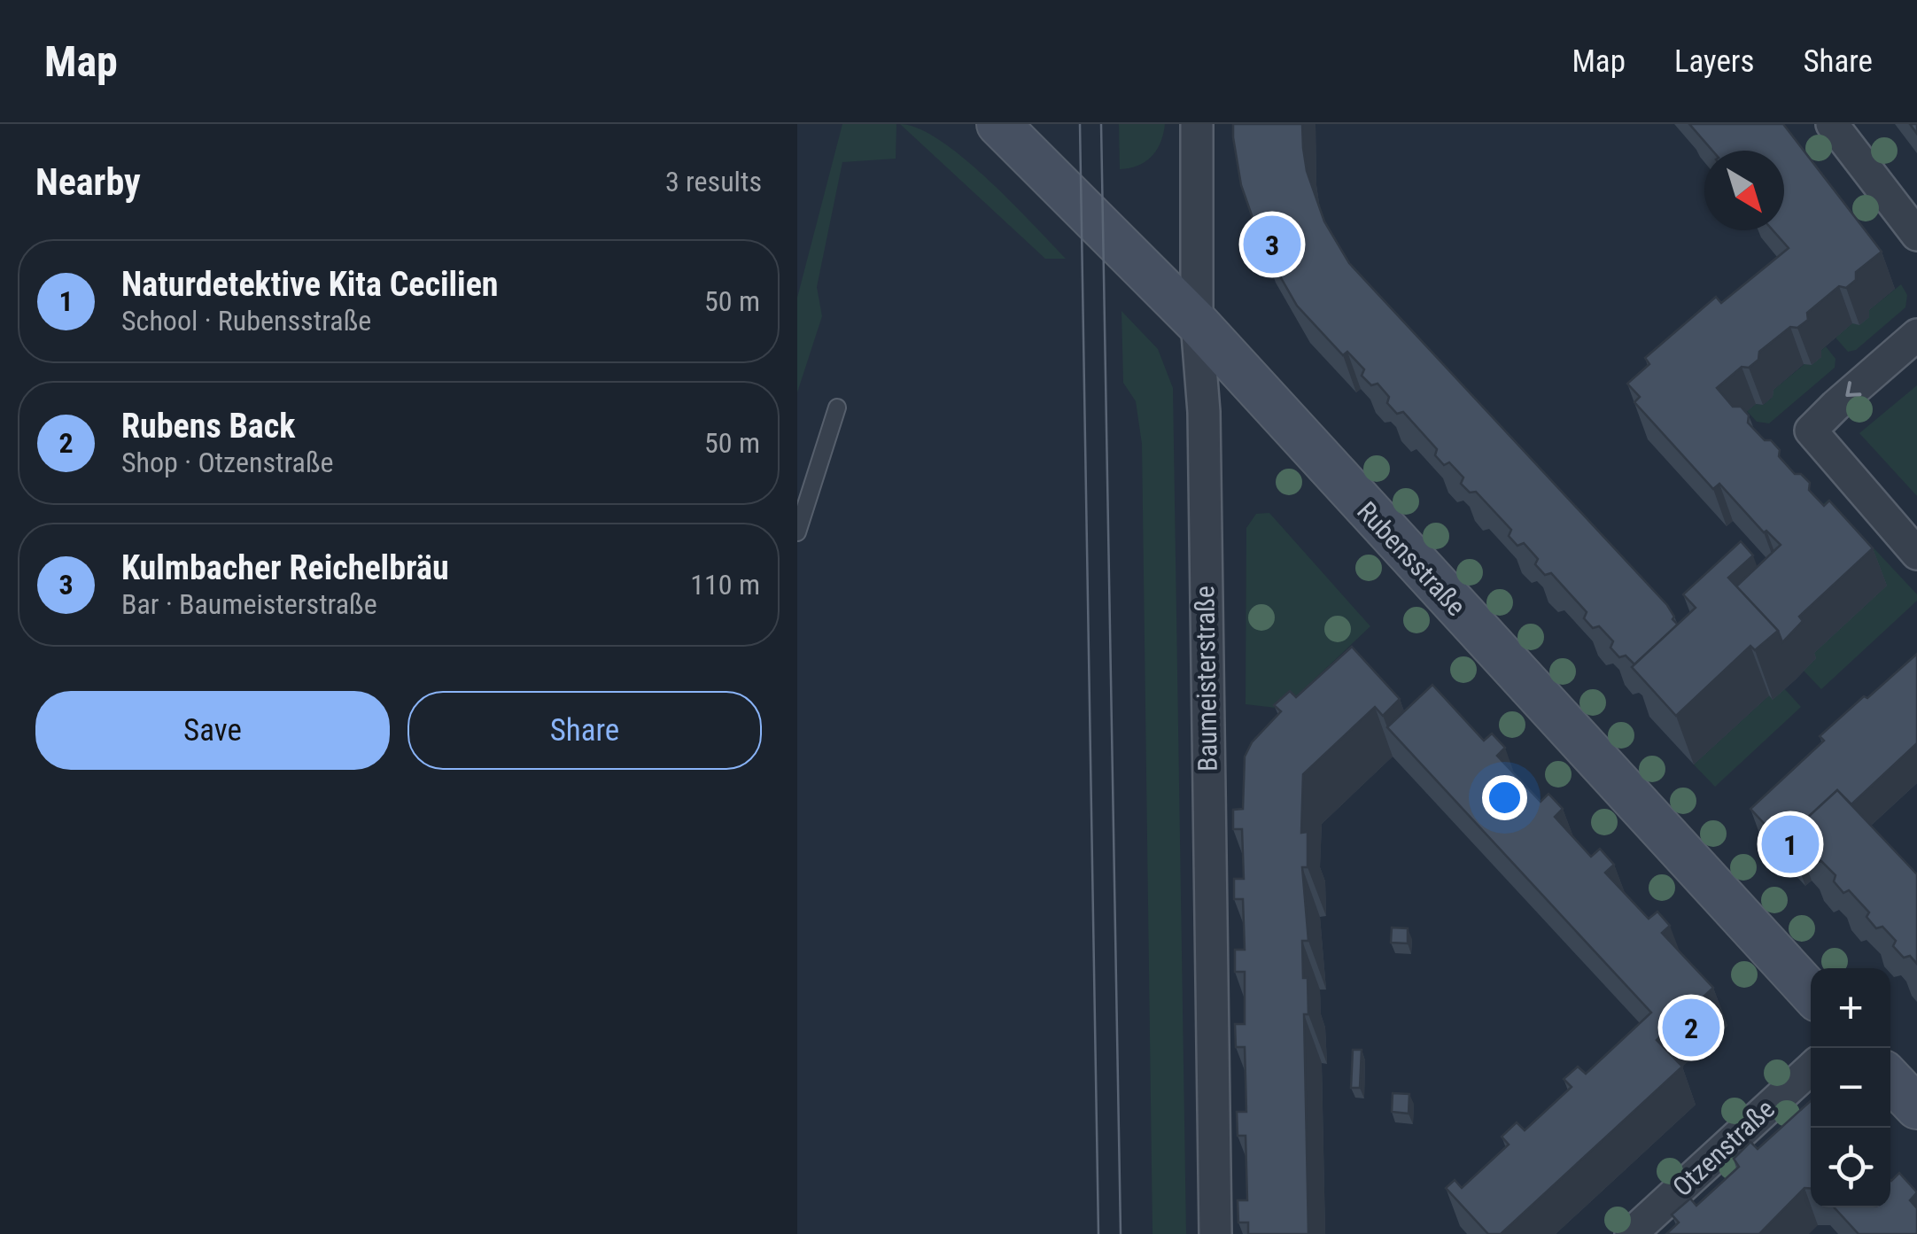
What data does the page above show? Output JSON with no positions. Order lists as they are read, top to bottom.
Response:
{
  "streets": {
    "street": ["Rubensstraße", "Baumeisterstraße", "Otzenstraße"]
  },
  "crossings": [
    ["Rubensstraße", "Baumeisterstraße"]
  ],
  "north": "bottom right",
  "page": {
    "header": "Map",
    "nav": ["Map", "Layers", "Share"],
    "heading": ["Nearby", "3 results"],
    "pins": ["3", "1", "2"],
    "list": [
      {
        "mark": "1",
        "name": "Naturdetektive Kita Cecilien",
        "note": "School · Rubensstraße",
        "value": "50 m"
      },
      {
        "mark": "2",
        "name": "Rubens Back",
        "note": "Shop · Otzenstraße",
        "value": "50 m"
      },
      {
        "mark": "3",
        "name": "Kulmbacher Reichelbräu",
        "note": "Bar · Baumeisterstraße",
        "value": "110 m"
      }
    ],
    "buttons": ["Save", "Share"],
    "map_buttons": ["+", "−"]
  }
}
